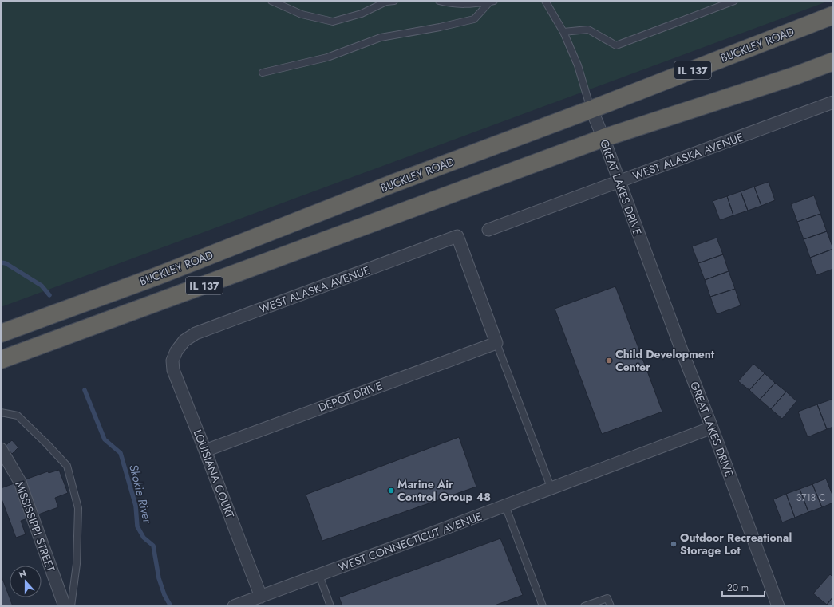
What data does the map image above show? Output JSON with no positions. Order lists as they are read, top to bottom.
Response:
{
  "streets": {
    "highway": ["BUCKLEY ROAD", "IL 137"],
    "street": [
      "WEST ALASKA AVENUE",
      "GREAT LAKES DRIVE",
      "DEPOT DRIVE",
      "LOUISIANA COURT",
      "MISSISSIPPI STREET",
      "WEST CONNECTICUT AVENUE"
    ]
  },
  "crossings": [
    ["BUCKLEY ROAD", "GREAT LAKES DRIVE"],
    ["IL 137", "GREAT LAKES DRIVE"],
    ["WEST ALASKA AVENUE", "GREAT LAKES DRIVE"],
    ["WEST ALASKA AVENUE", "DEPOT DRIVE"],
    ["WEST ALASKA AVENUE", "LOUISIANA COURT"],
    ["GREAT LAKES DRIVE", "WEST CONNECTICUT AVENUE"],
    ["DEPOT DRIVE", "LOUISIANA COURT"],
    ["LOUISIANA COURT", "WEST CONNECTICUT AVENUE"]
  ],
  "water": ["Skokie River"],
  "places": ["Child Development Center", "Marine Air Control Group 48", "Outdoor Recreational Storage Lot"],
  "house_numbers": ["3718 C"],
  "scale_bar": "20 m",
  "north": "top"
}
